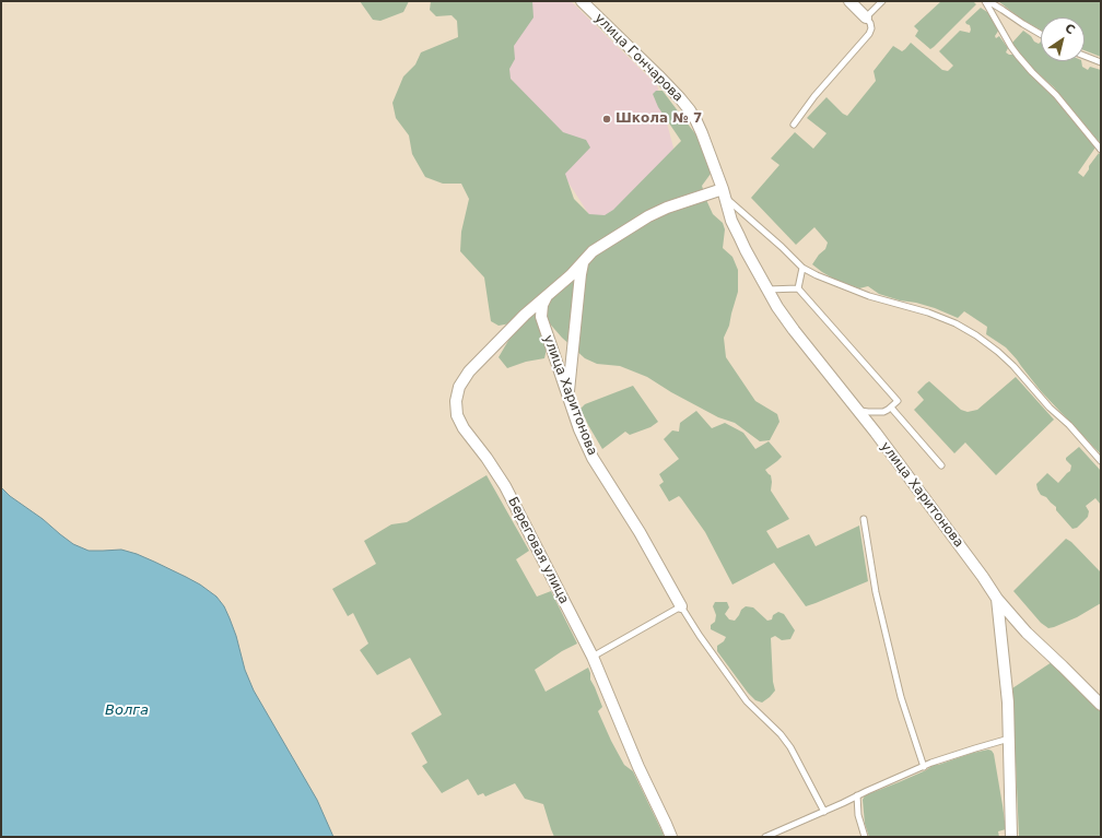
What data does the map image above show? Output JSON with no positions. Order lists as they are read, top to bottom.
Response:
{
  "streets": {
    "street": ["улица Гончарова", "улица Харитонова", "Береговая улица"]
  },
  "crossings": [
    ["улица Гончарова", "улица Харитонова"],
    ["улица Гончарова", "Береговая улица"],
    ["улица Харитонова", "Береговая улица"]
  ],
  "water": ["Волга"],
  "places": ["Школа № 7"],
  "north": "top right"
}
